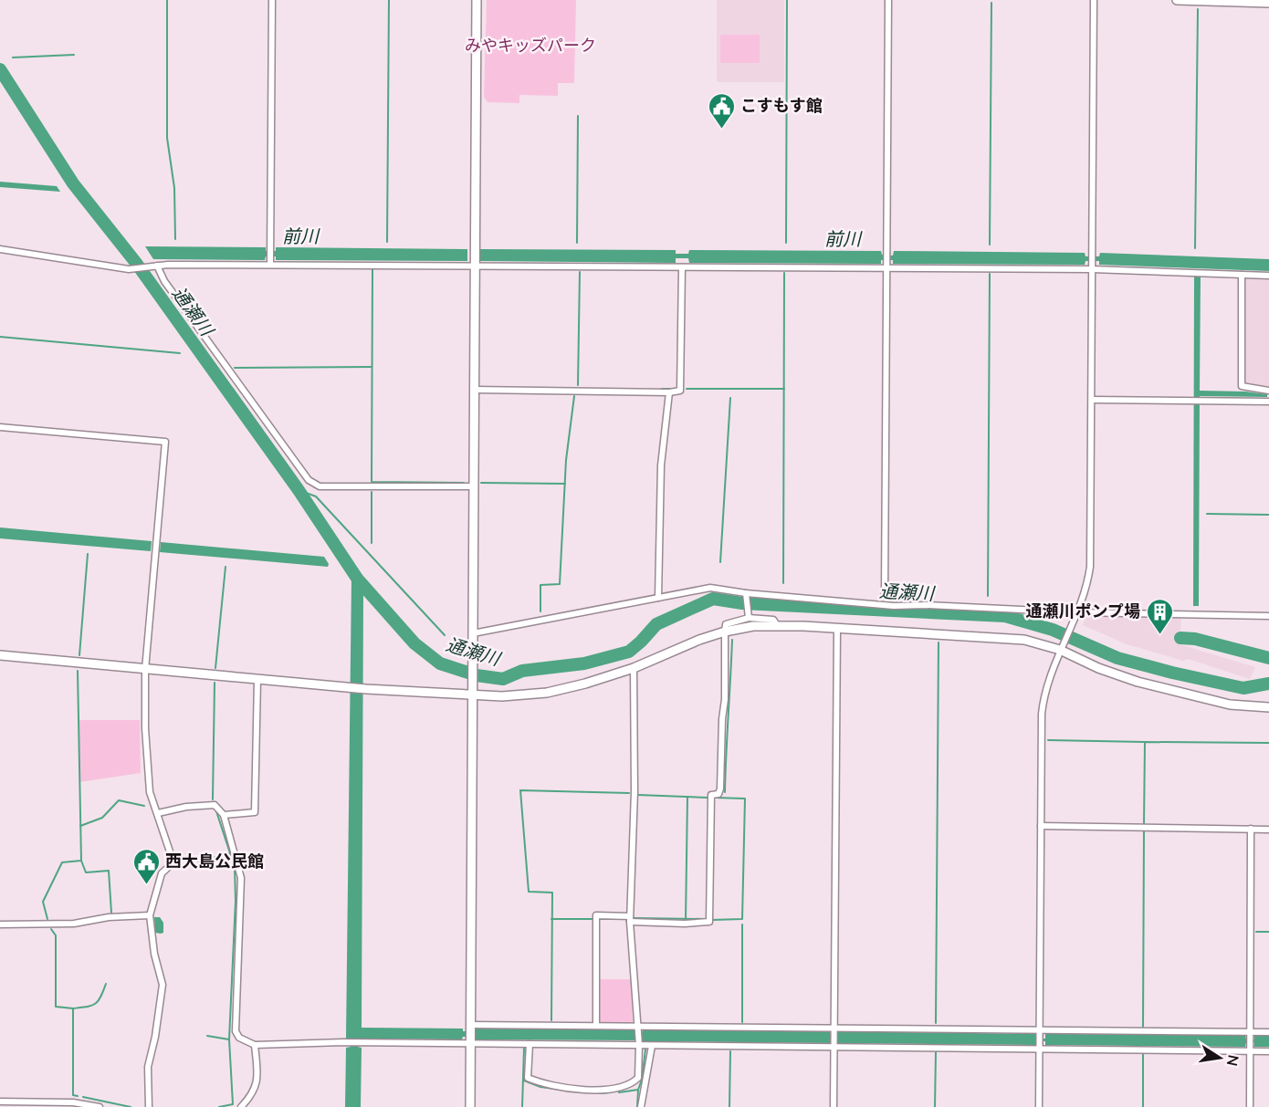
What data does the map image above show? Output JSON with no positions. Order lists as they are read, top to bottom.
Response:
{
  "water": ["前川", "通瀬川"],
  "parks": ["みやキッズパーク"],
  "places": {
    "public building": ["こすもす館", "西大島公民館"],
    "building": ["通瀬川ポンプ場"]
  },
  "north": "right"
}
